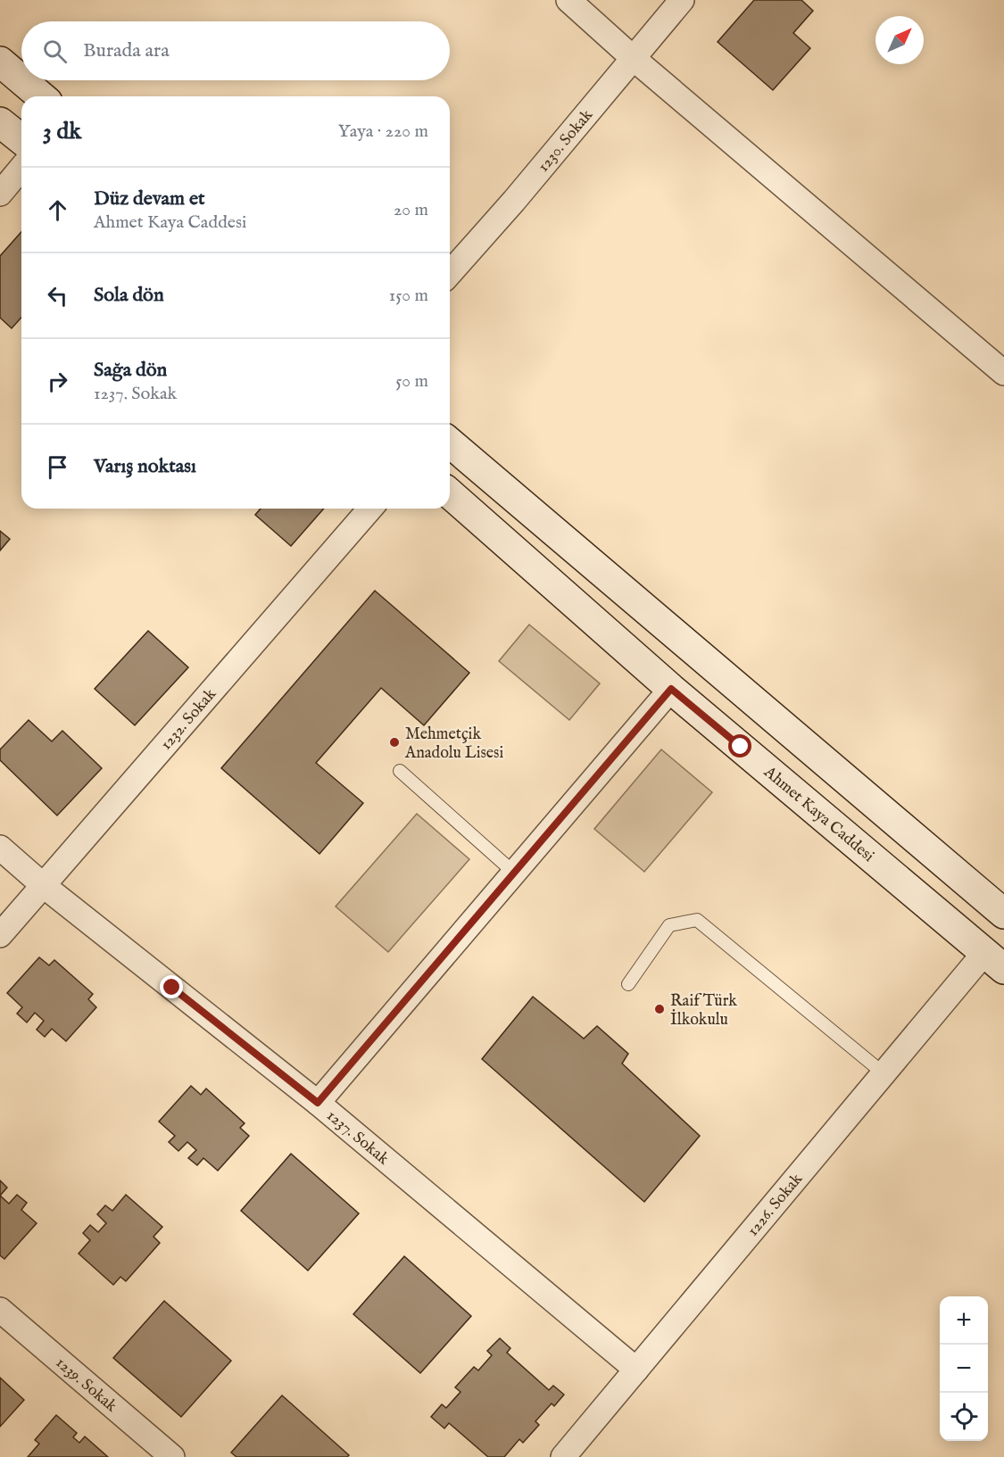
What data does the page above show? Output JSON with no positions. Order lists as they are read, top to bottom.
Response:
{
  "streets": {
    "main road": ["Ahmet Kaya Caddesi"],
    "street": [
      "1230. Sokak",
      "1232. Sokak",
      "1237. Sokak",
      "1226. Sokak",
      "1239. Sokak"
    ]
  },
  "crossings": [
    ["1232. Sokak", "1237. Sokak"],
    ["Ahmet Kaya Caddesi", "1226. Sokak"],
    ["1237. Sokak", "1226. Sokak"]
  ],
  "places": ["Mehmetçik Anadolu Lisesi", "Raif Türk İlkokulu"],
  "north": "top right",
  "page": {
    "search": "Burada ara",
    "heading": ["3 dk", "Yaya · 220 m"],
    "list": [
      ["Düz devam et", "Ahmet Kaya Caddesi", "20 m"],
      ["Sola dön", "150 m"],
      ["Sağa dön", "1237. Sokak", "50 m"],
      "Varış noktası"
    ],
    "map_buttons": ["+", "−"]
  }
}
